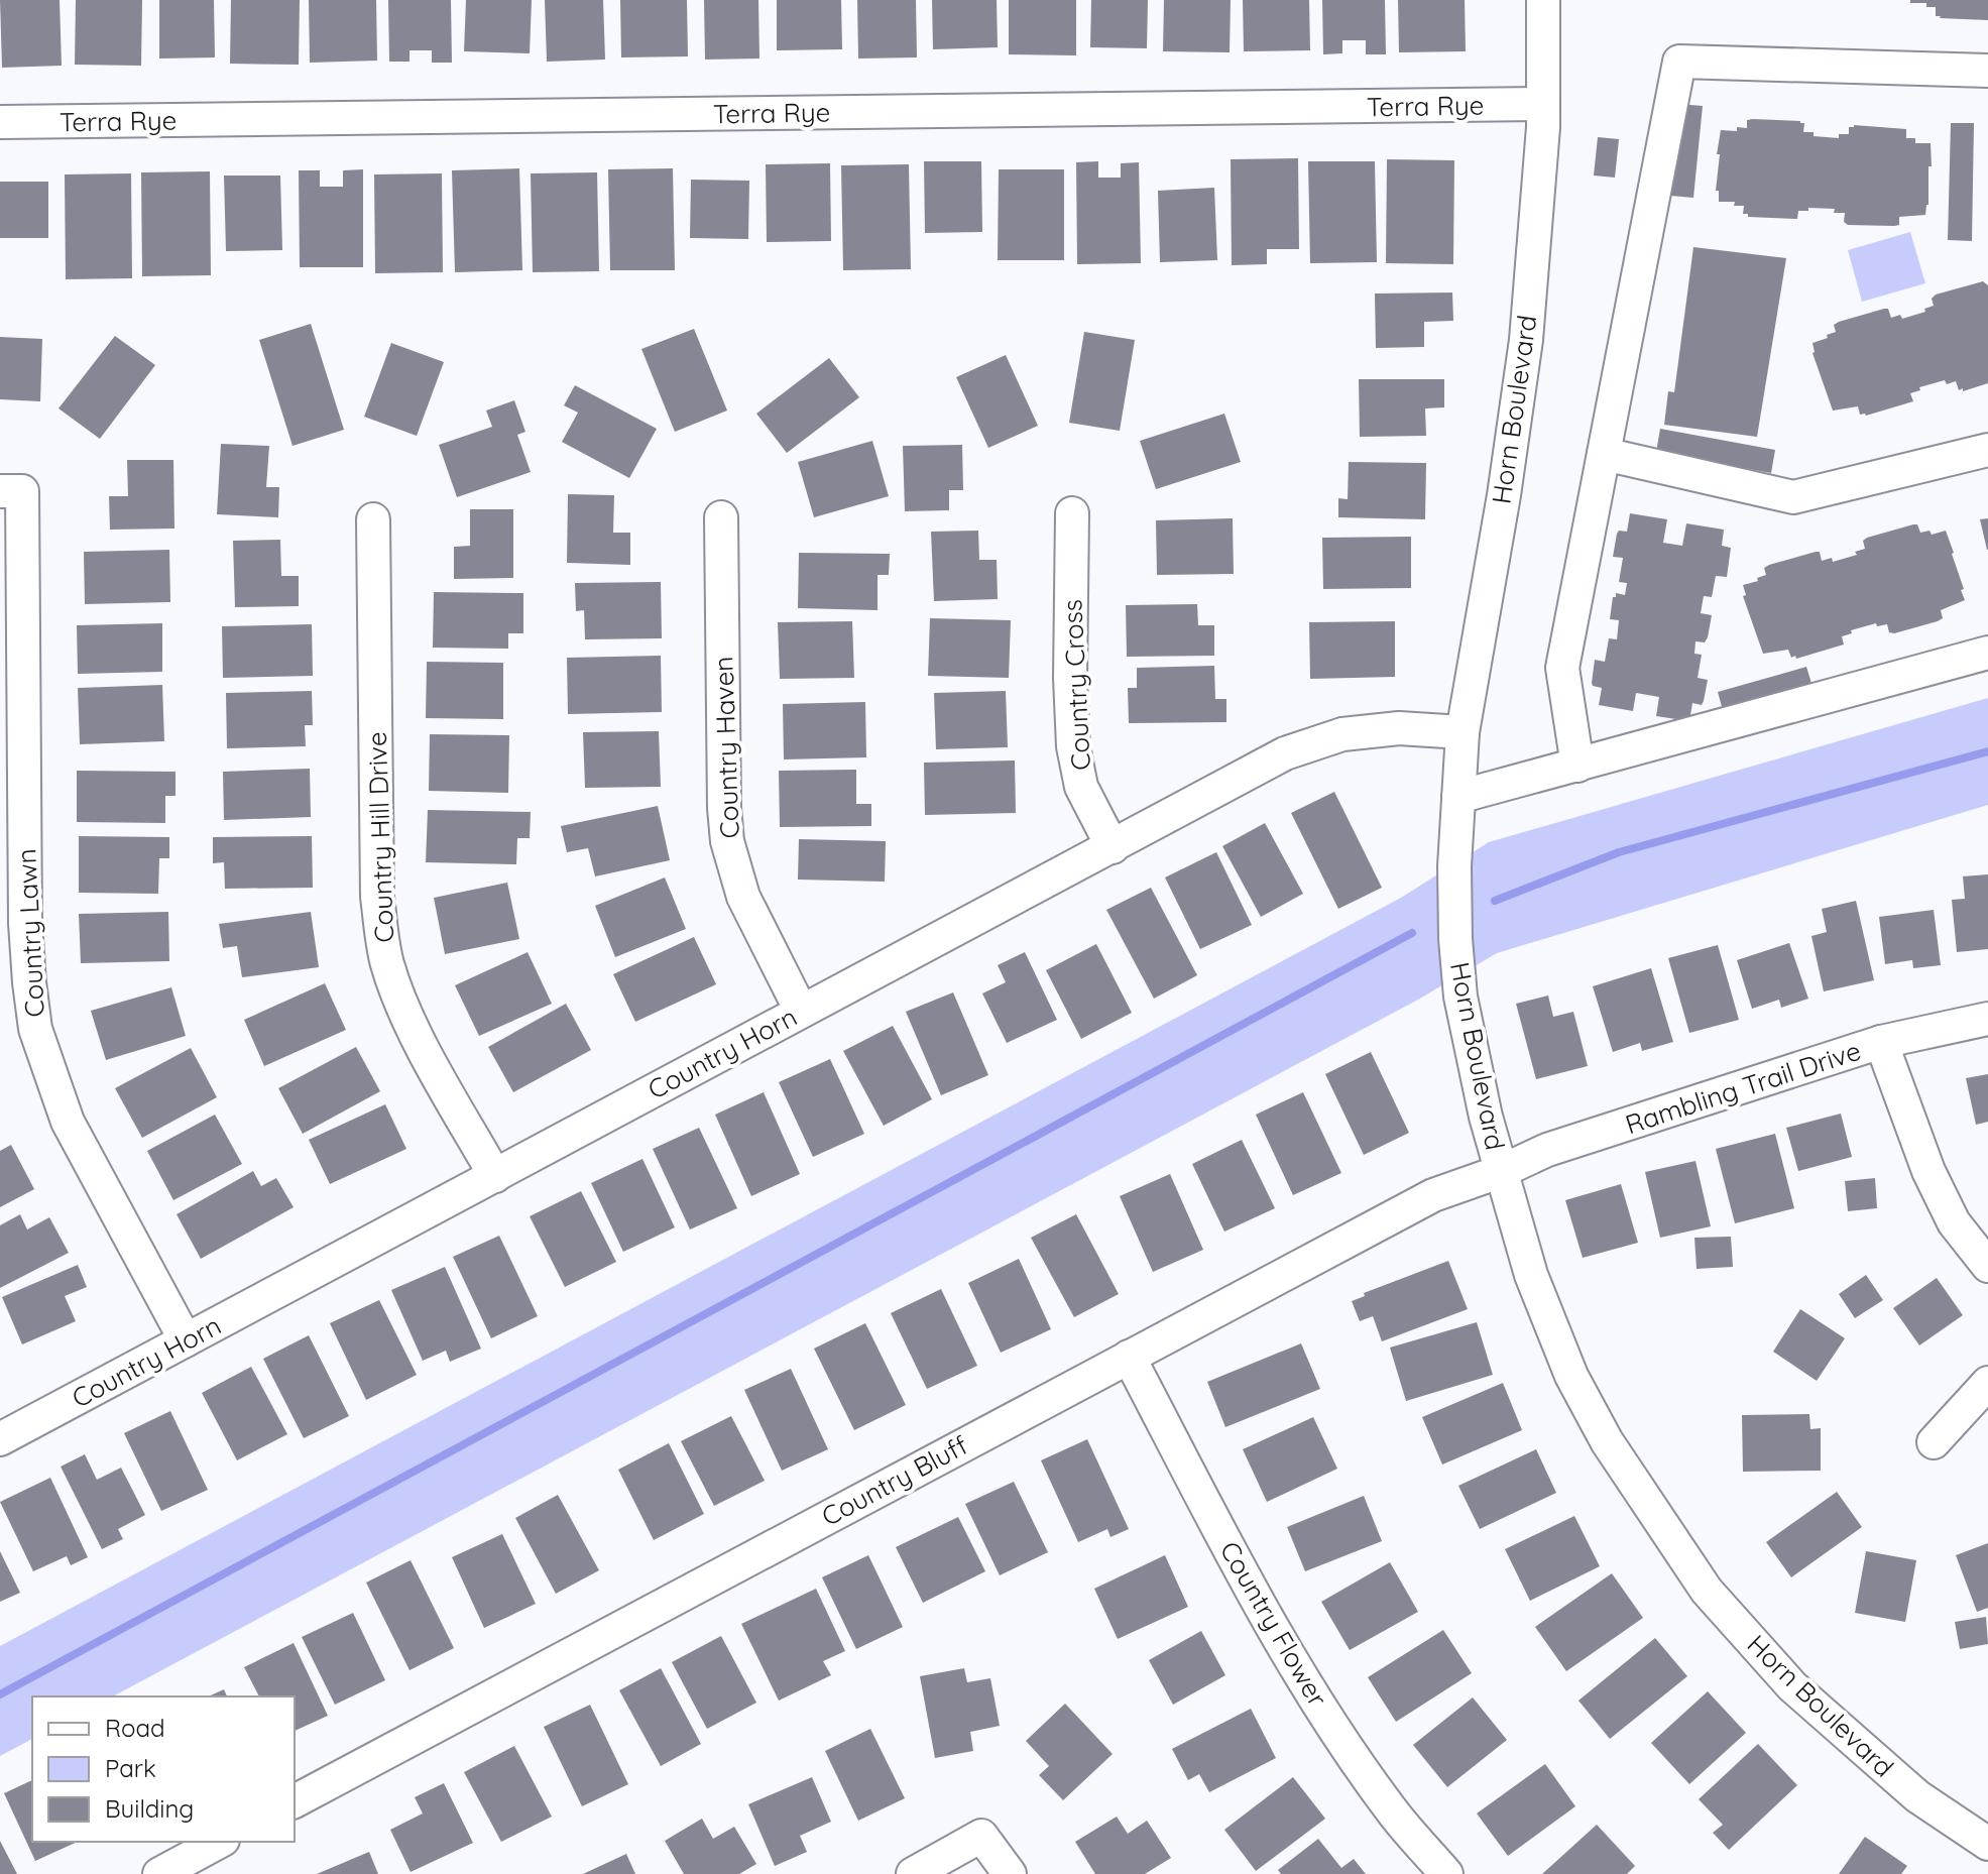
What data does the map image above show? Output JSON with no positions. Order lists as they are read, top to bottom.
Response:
{
  "streets": {
    "street": [
      "Terra Rye",
      "Horn Boulevard",
      "Country Cross",
      "Country Haven",
      "Country Hill Drive",
      "Country Lawn",
      "Country Horn",
      "Rambling Trail Drive",
      "Country Bluff",
      "Country Flower"
    ]
  },
  "crossings": [
    ["Terra Rye", "Horn Boulevard"],
    ["Horn Boulevard", "Country Horn"],
    ["Horn Boulevard", "Rambling Trail Drive"],
    ["Horn Boulevard", "Country Bluff"],
    ["Country Cross", "Country Horn"],
    ["Country Haven", "Country Horn"],
    ["Country Hill Drive", "Country Horn"],
    ["Country Lawn", "Country Horn"],
    ["Rambling Trail Drive", "Country Bluff"],
    ["Country Bluff", "Country Flower"]
  ],
  "legend": ["Road", "Park", "Building"]
}
